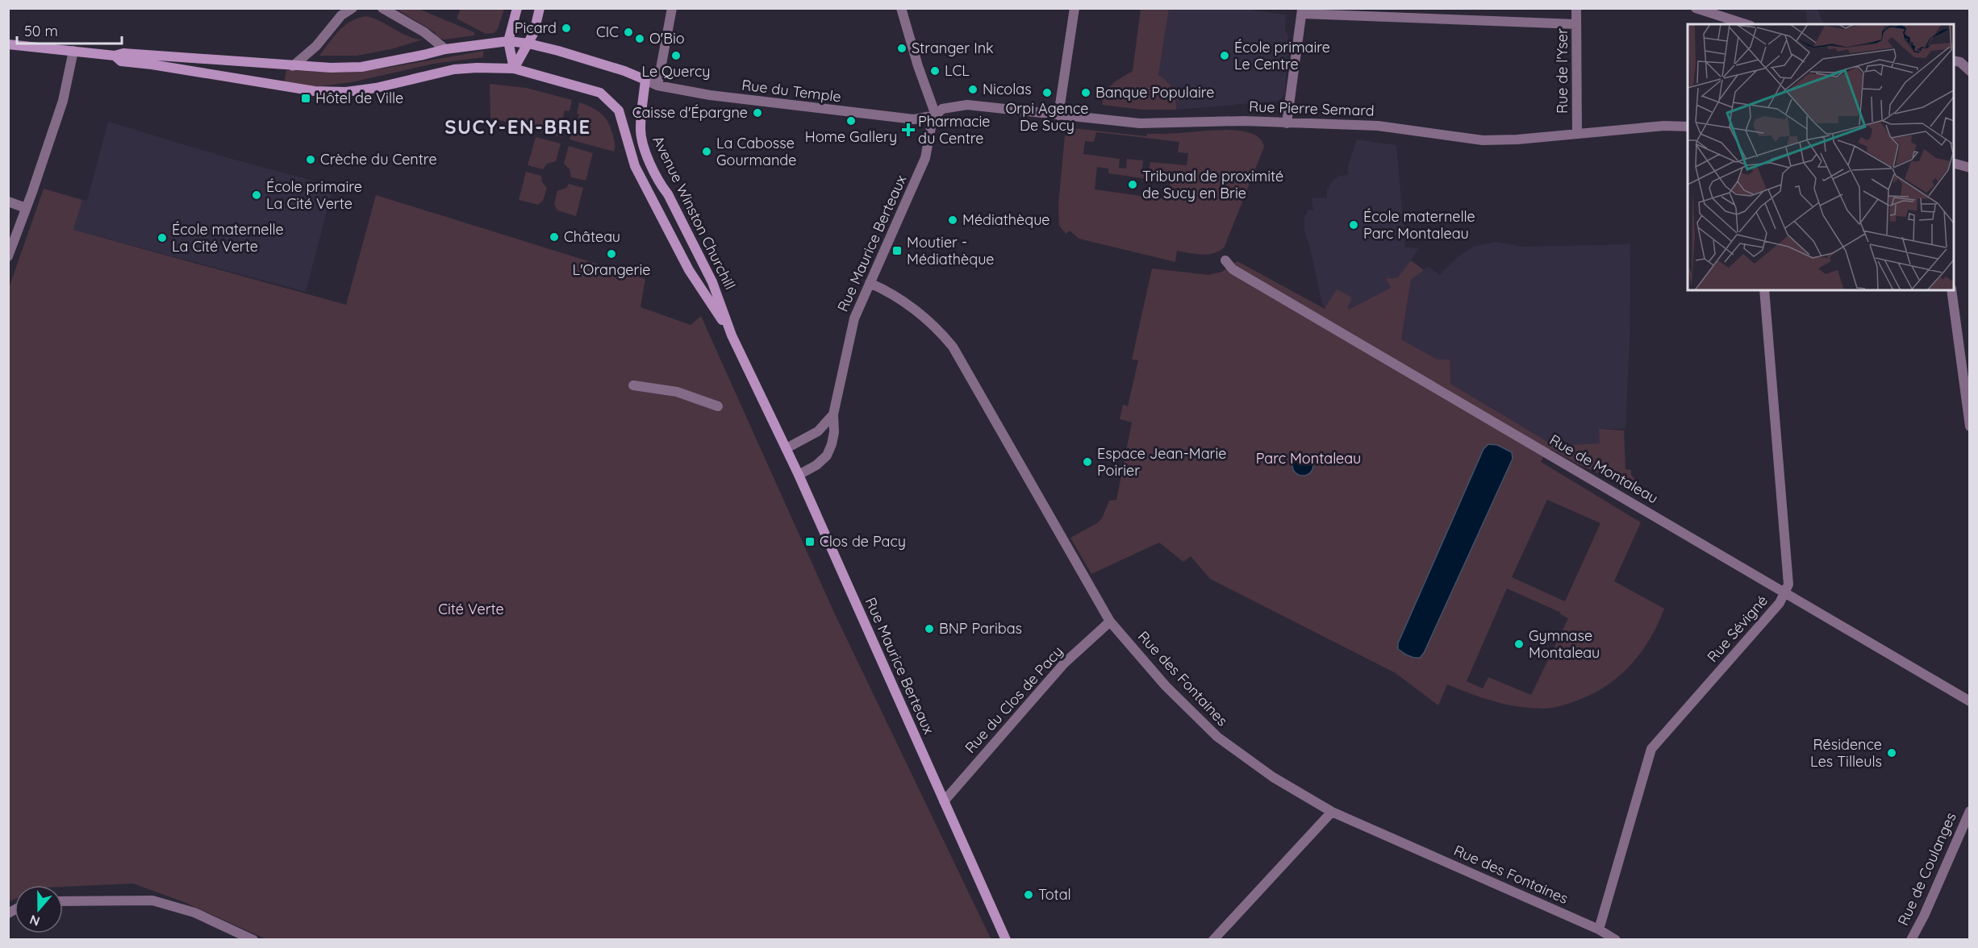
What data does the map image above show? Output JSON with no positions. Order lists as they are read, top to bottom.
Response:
{
  "streets": {
    "street": [
      "Rue de l'Yser",
      "Rue du Temple",
      "Rue Pierre Semard",
      "Avenue Winston Churchill",
      "Rue Maurice Berteaux",
      "Rue de Montaleau",
      "Rue Sévigné",
      "Rue des Fontaines",
      "Rue du Clos de Pacy",
      "Rue de Coulanges"
    ]
  },
  "crossings": [
    ["Rue de l'Yser", "Rue Pierre Semard"],
    ["Rue du Temple", "Rue Pierre Semard"],
    ["Rue du Temple", "Avenue Winston Churchill"],
    ["Rue du Temple", "Rue Maurice Berteaux"],
    ["Rue Pierre Semard", "Rue Maurice Berteaux"],
    ["Avenue Winston Churchill", "Rue Maurice Berteaux"],
    ["Rue Maurice Berteaux", "Rue des Fontaines"],
    ["Rue Maurice Berteaux", "Rue du Clos de Pacy"],
    ["Rue de Montaleau", "Rue Sévigné"],
    ["Rue Sévigné", "Rue des Fontaines"],
    ["Rue des Fontaines", "Rue du Clos de Pacy"]
  ],
  "districts": ["SUCY-EN-BRIE"],
  "parks": ["Parc Montaleau", "Cité Verte"],
  "places": {
    "other": [
      "Picard",
      "CIC",
      "O'Bio",
      "Stranger Ink",
      "Le Quercy",
      "École primaire Le Centre",
      "LCL",
      "Nicolas",
      "Orpi Agence De Sucy",
      "Banque Populaire",
      "Caisse d'Épargne",
      "Home Gallery",
      "La Cabosse Gourmande",
      "Crèche du Centre",
      "Tribunal de proximité de Sucy en Brie",
      "École primaire La Cité Verte",
      "Médiathèque",
      "École maternelle Parc Montaleau",
      "Château",
      "École maternelle La Cité Verte",
      "L'Orangerie",
      "Espace Jean-Marie Poirier",
      "BNP Paribas",
      "Gymnase Montaleau",
      "Résidence Les Tilleuls",
      "Total"
    ],
    "transit": ["Hôtel de Ville", "Moutier - Médiathèque", "Clos de Pacy"],
    "health": ["Pharmacie du Centre"]
  },
  "scale_bar": "50 m",
  "north": "bottom"
}
